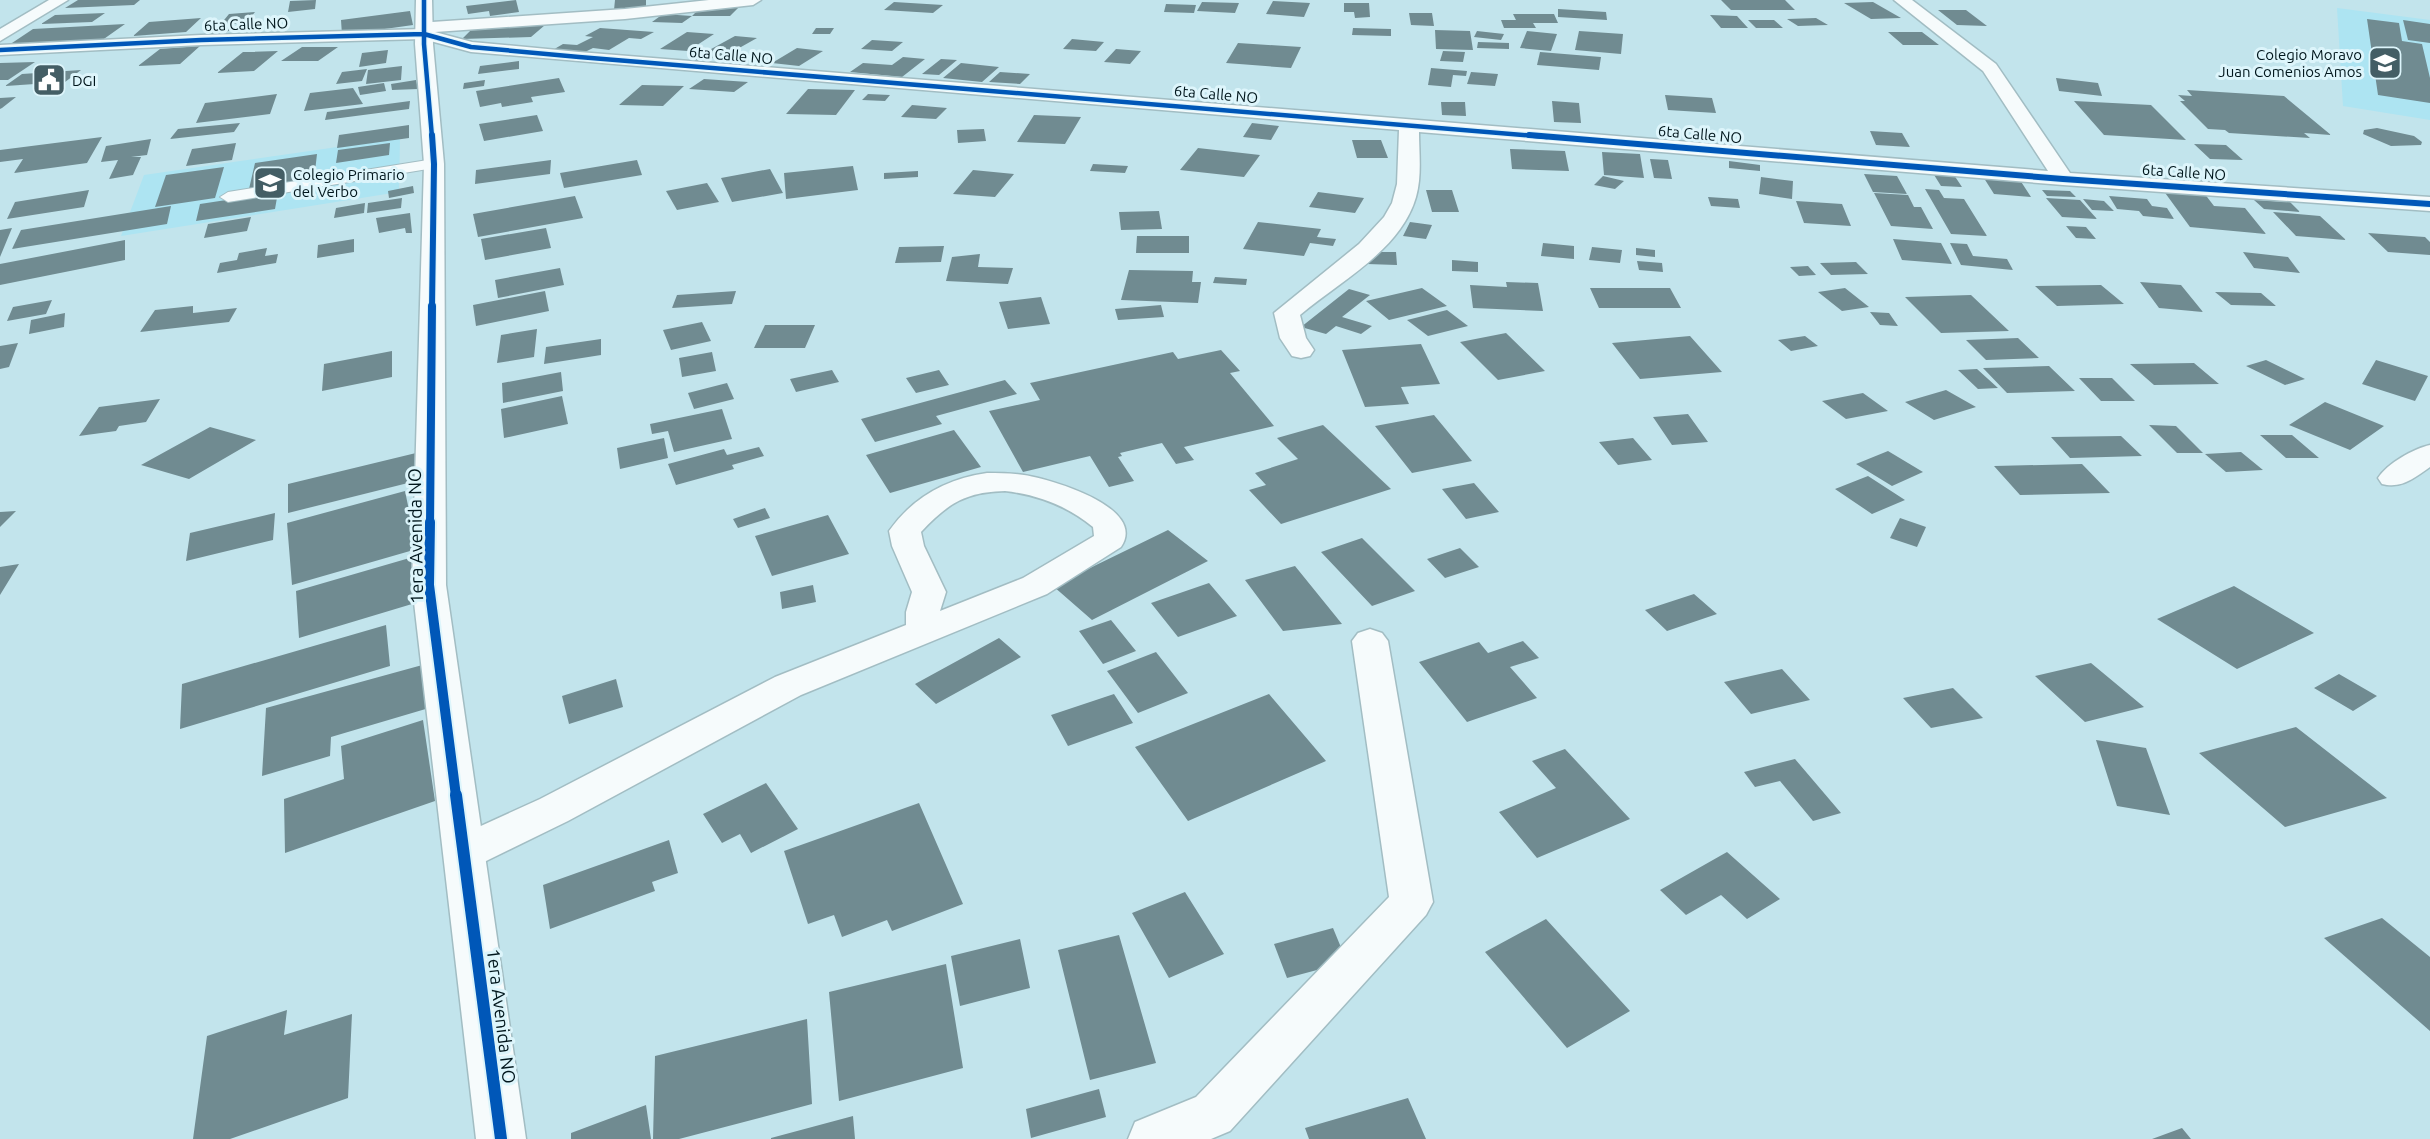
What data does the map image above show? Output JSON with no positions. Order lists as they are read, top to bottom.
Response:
{
  "streets": {
    "street": ["6ta Calle NO", "1era Avenida NO"]
  },
  "crossings": [
    ["6ta Calle NO", "1era Avenida NO"]
  ],
  "places": {
    "school or university": ["Colegio Moravo Juan Comenios Amos", "Colegio Primario del Verbo"],
    "public building": ["DGI"]
  }
}
